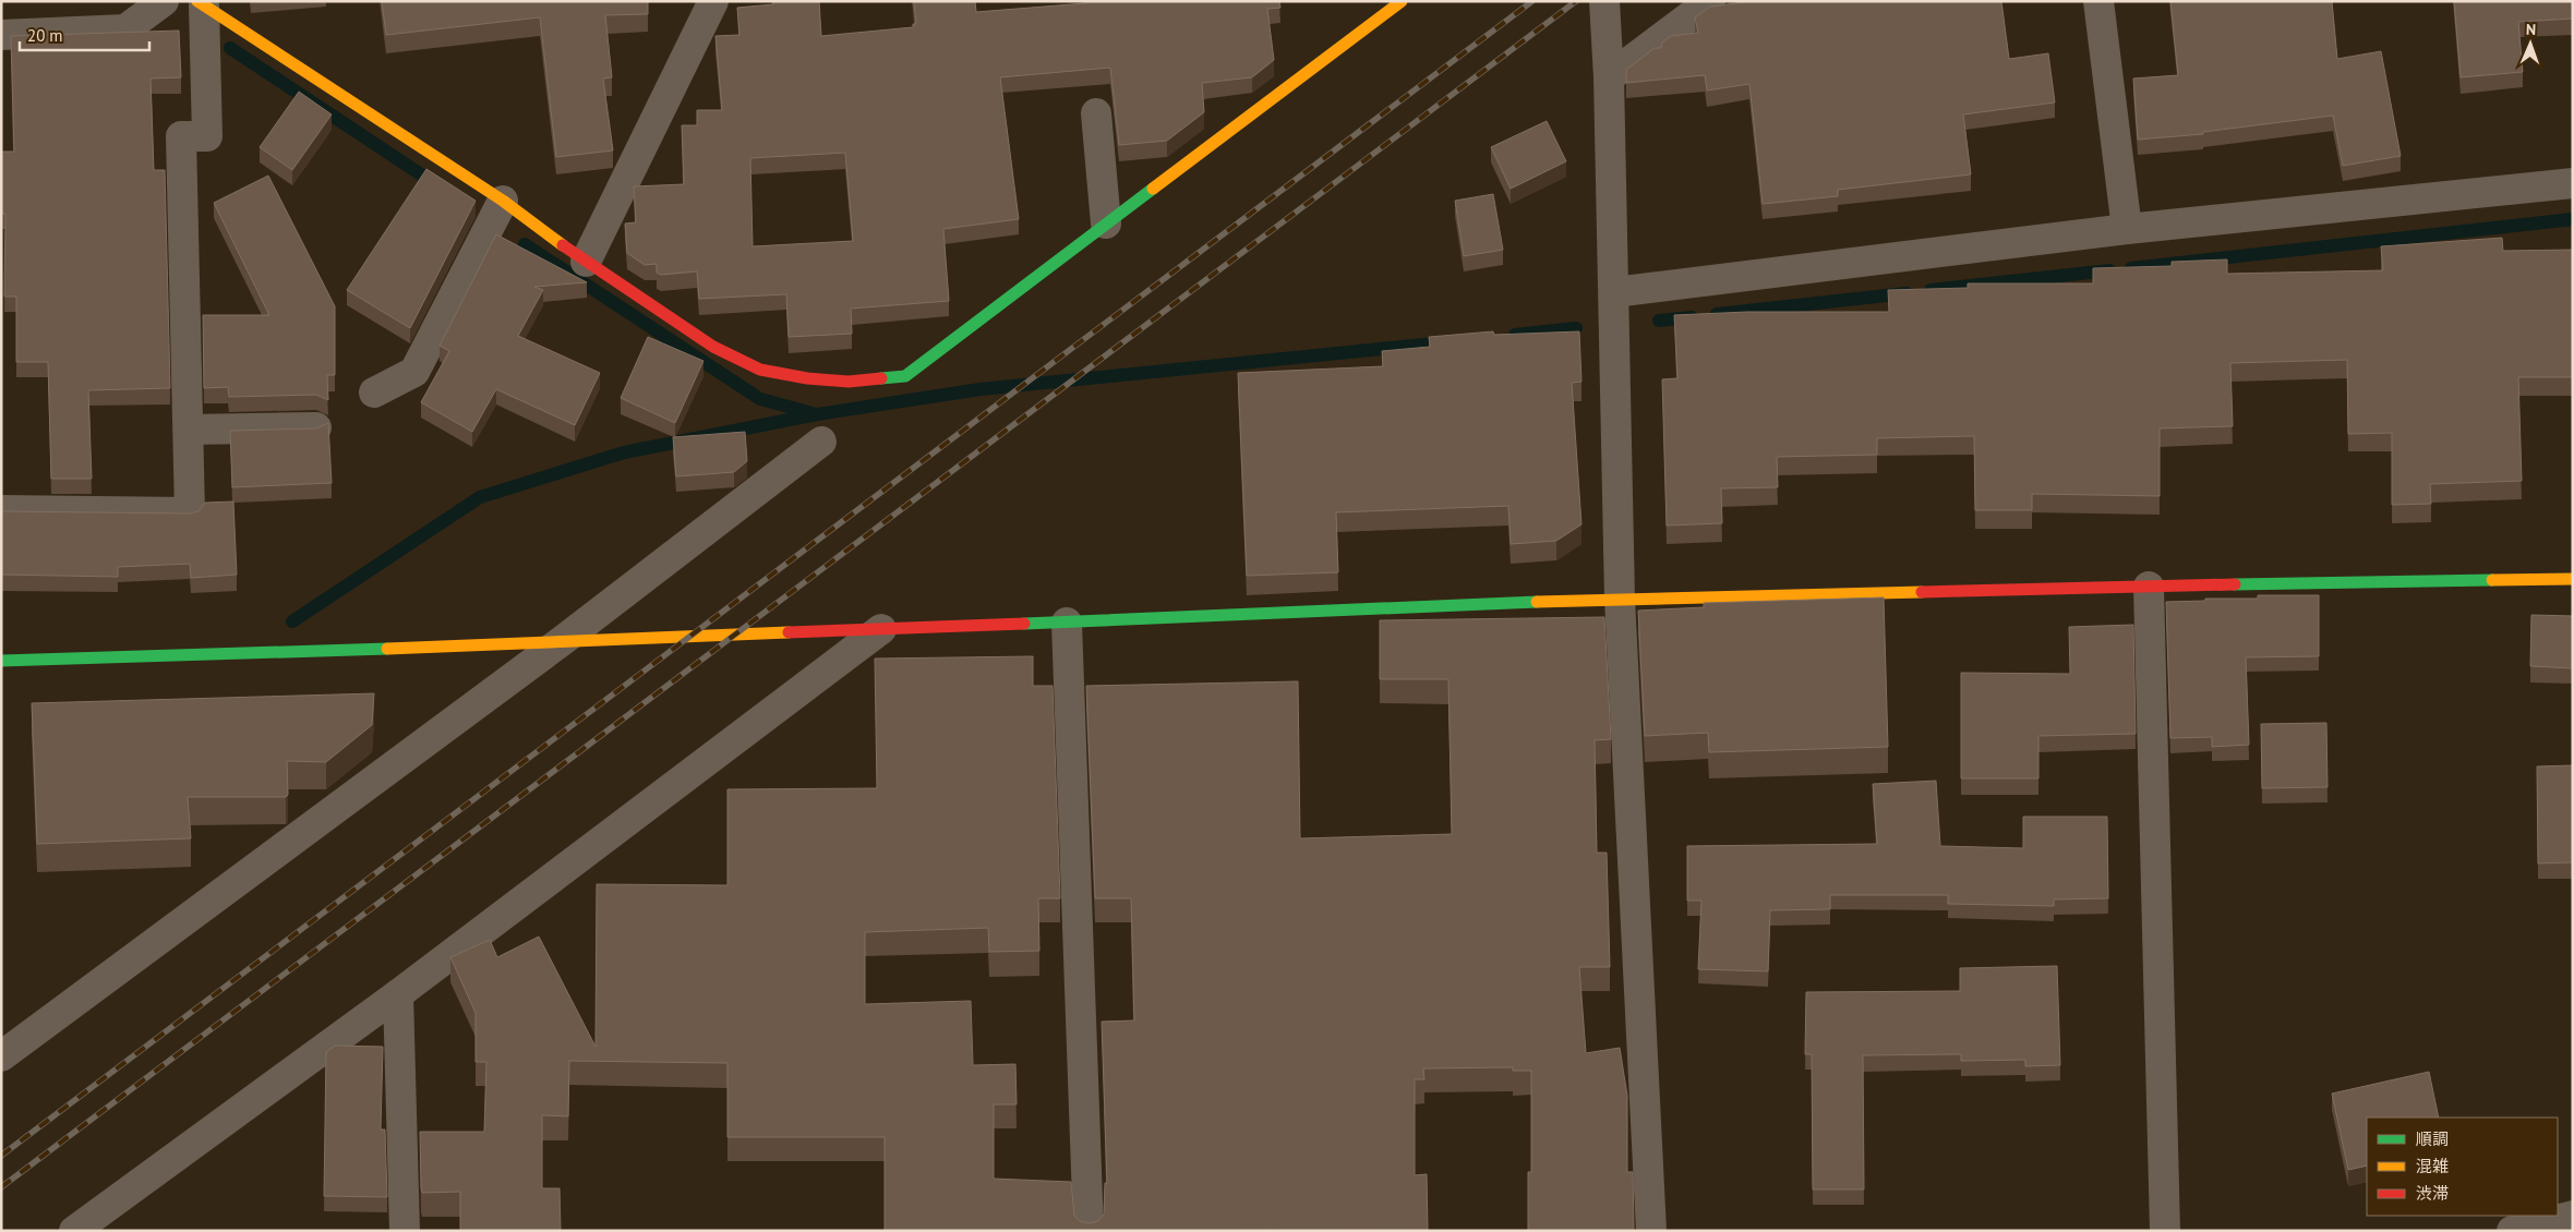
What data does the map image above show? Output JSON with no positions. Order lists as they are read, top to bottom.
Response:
{
  "legend": ["順調", "混雑", "渋滞"],
  "scale_bar": "20 m",
  "north": "top"
}
